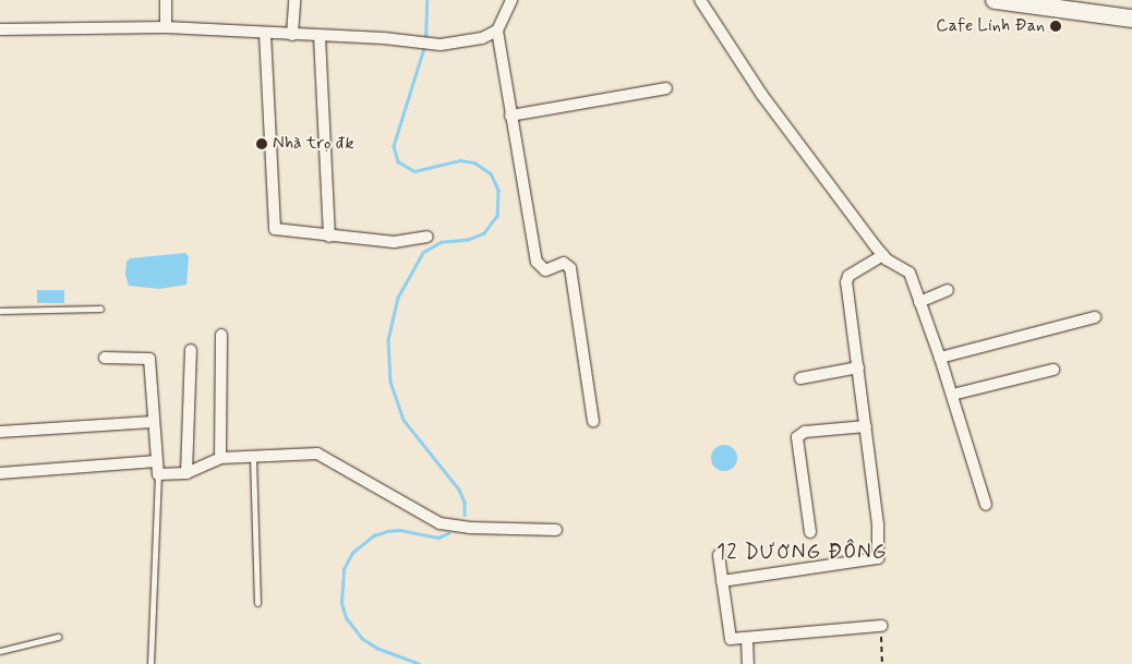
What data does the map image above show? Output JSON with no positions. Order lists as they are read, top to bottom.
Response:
{
  "districts": ["12 DƯƠNG ĐÔNG"],
  "places": ["Cafe Linh Đan", "Nhà trọ đk"]
}
